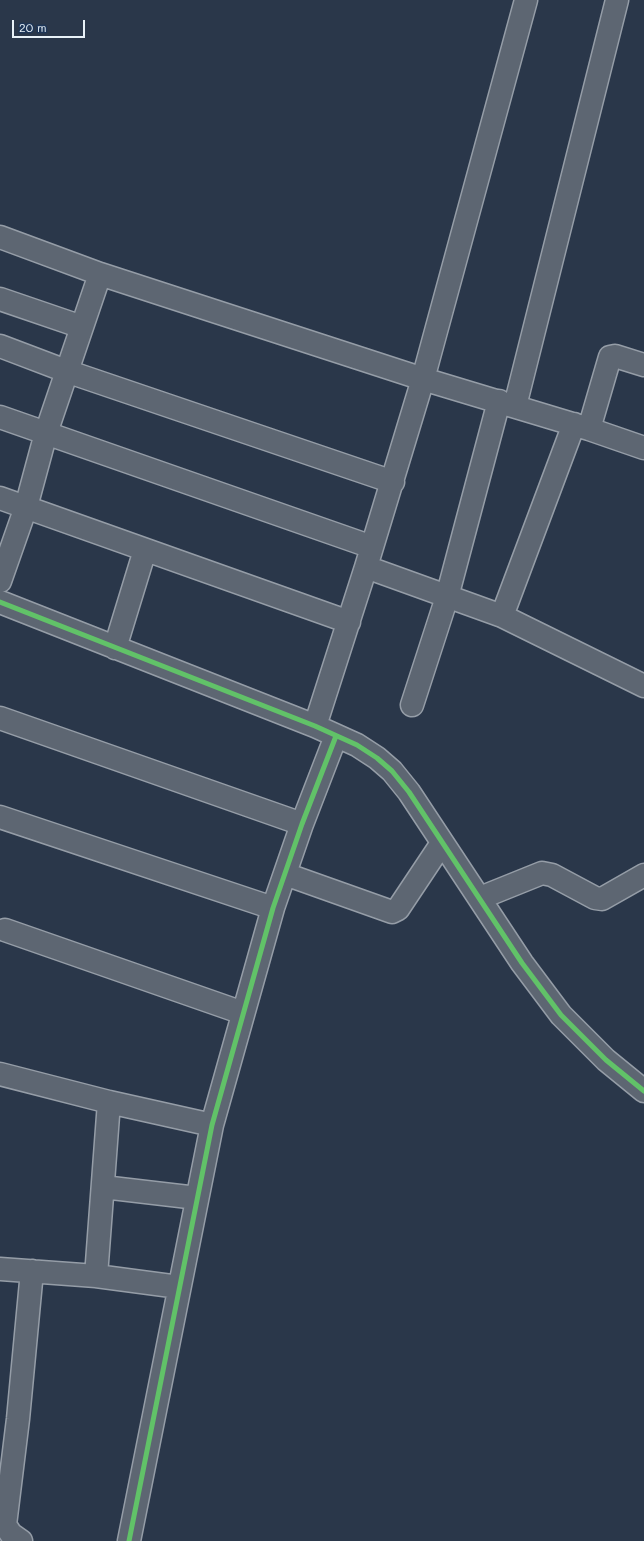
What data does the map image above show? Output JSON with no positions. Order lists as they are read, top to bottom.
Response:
{
  "scale_bar": "20 m"
}
